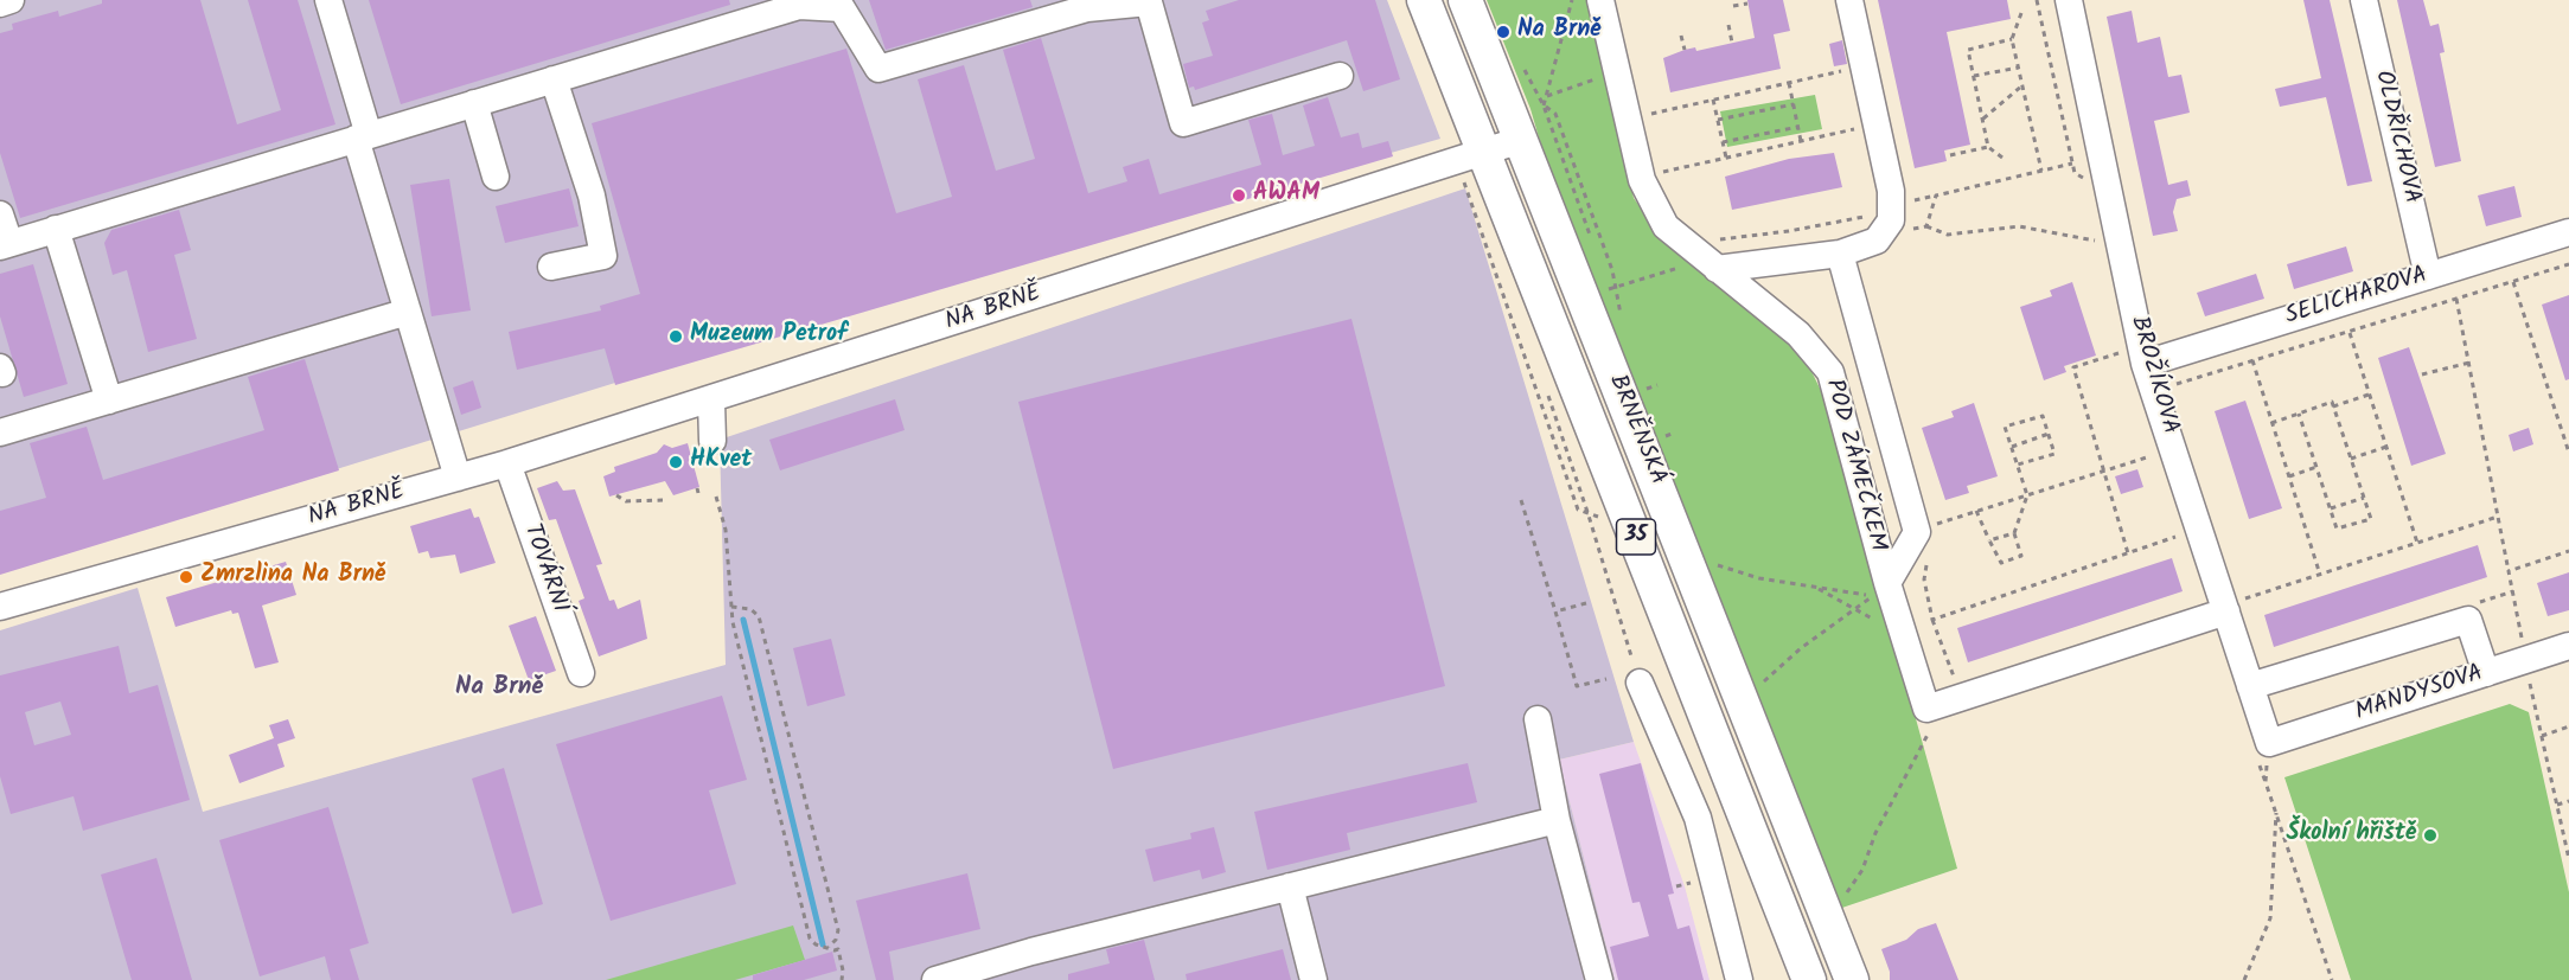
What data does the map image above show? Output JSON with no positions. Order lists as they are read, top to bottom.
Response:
{
  "streets": {
    "main road": ["BRNĚNSKÁ", "35"],
    "street": [
      "OLDŘICHOVA",
      "SELICHAROVA",
      "NA BRNĚ",
      "BROŽÍKOVA",
      "POD ZÁMEČKEM",
      "TOVÁRNÍ",
      "MANDYSOVA"
    ]
  },
  "crossings": [
    ["OLDŘICHOVA", "SELICHAROVA"],
    ["SELICHAROVA", "BROŽÍKOVA"],
    ["NA BRNĚ", "BRNĚNSKÁ"],
    ["NA BRNĚ", "TOVÁRNÍ"],
    ["BROŽÍKOVA", "MANDYSOVA"]
  ],
  "districts": ["Na Brně"],
  "places": [
    "Na Brně",
    "AWAM",
    "Muzeum Petrof",
    "HKvet",
    "Zmrzlina Na Brně",
    "Školní hřiště"
  ]
}
